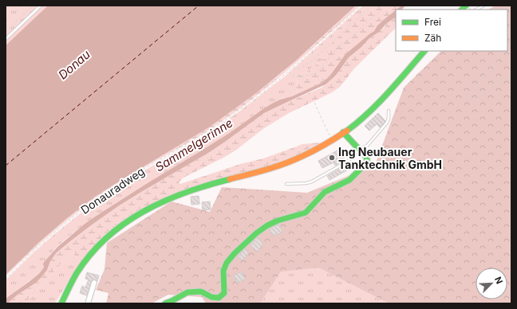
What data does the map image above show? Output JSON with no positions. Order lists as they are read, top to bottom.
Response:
{
  "streets": {
    "path": ["Donauradweg"]
  },
  "water": ["Donau", "Sammelgerinne"],
  "places": ["Ing Neubauer Tanktechnik GmbH"],
  "legend": ["Frei", "Zäh"],
  "north": "top right"
}
